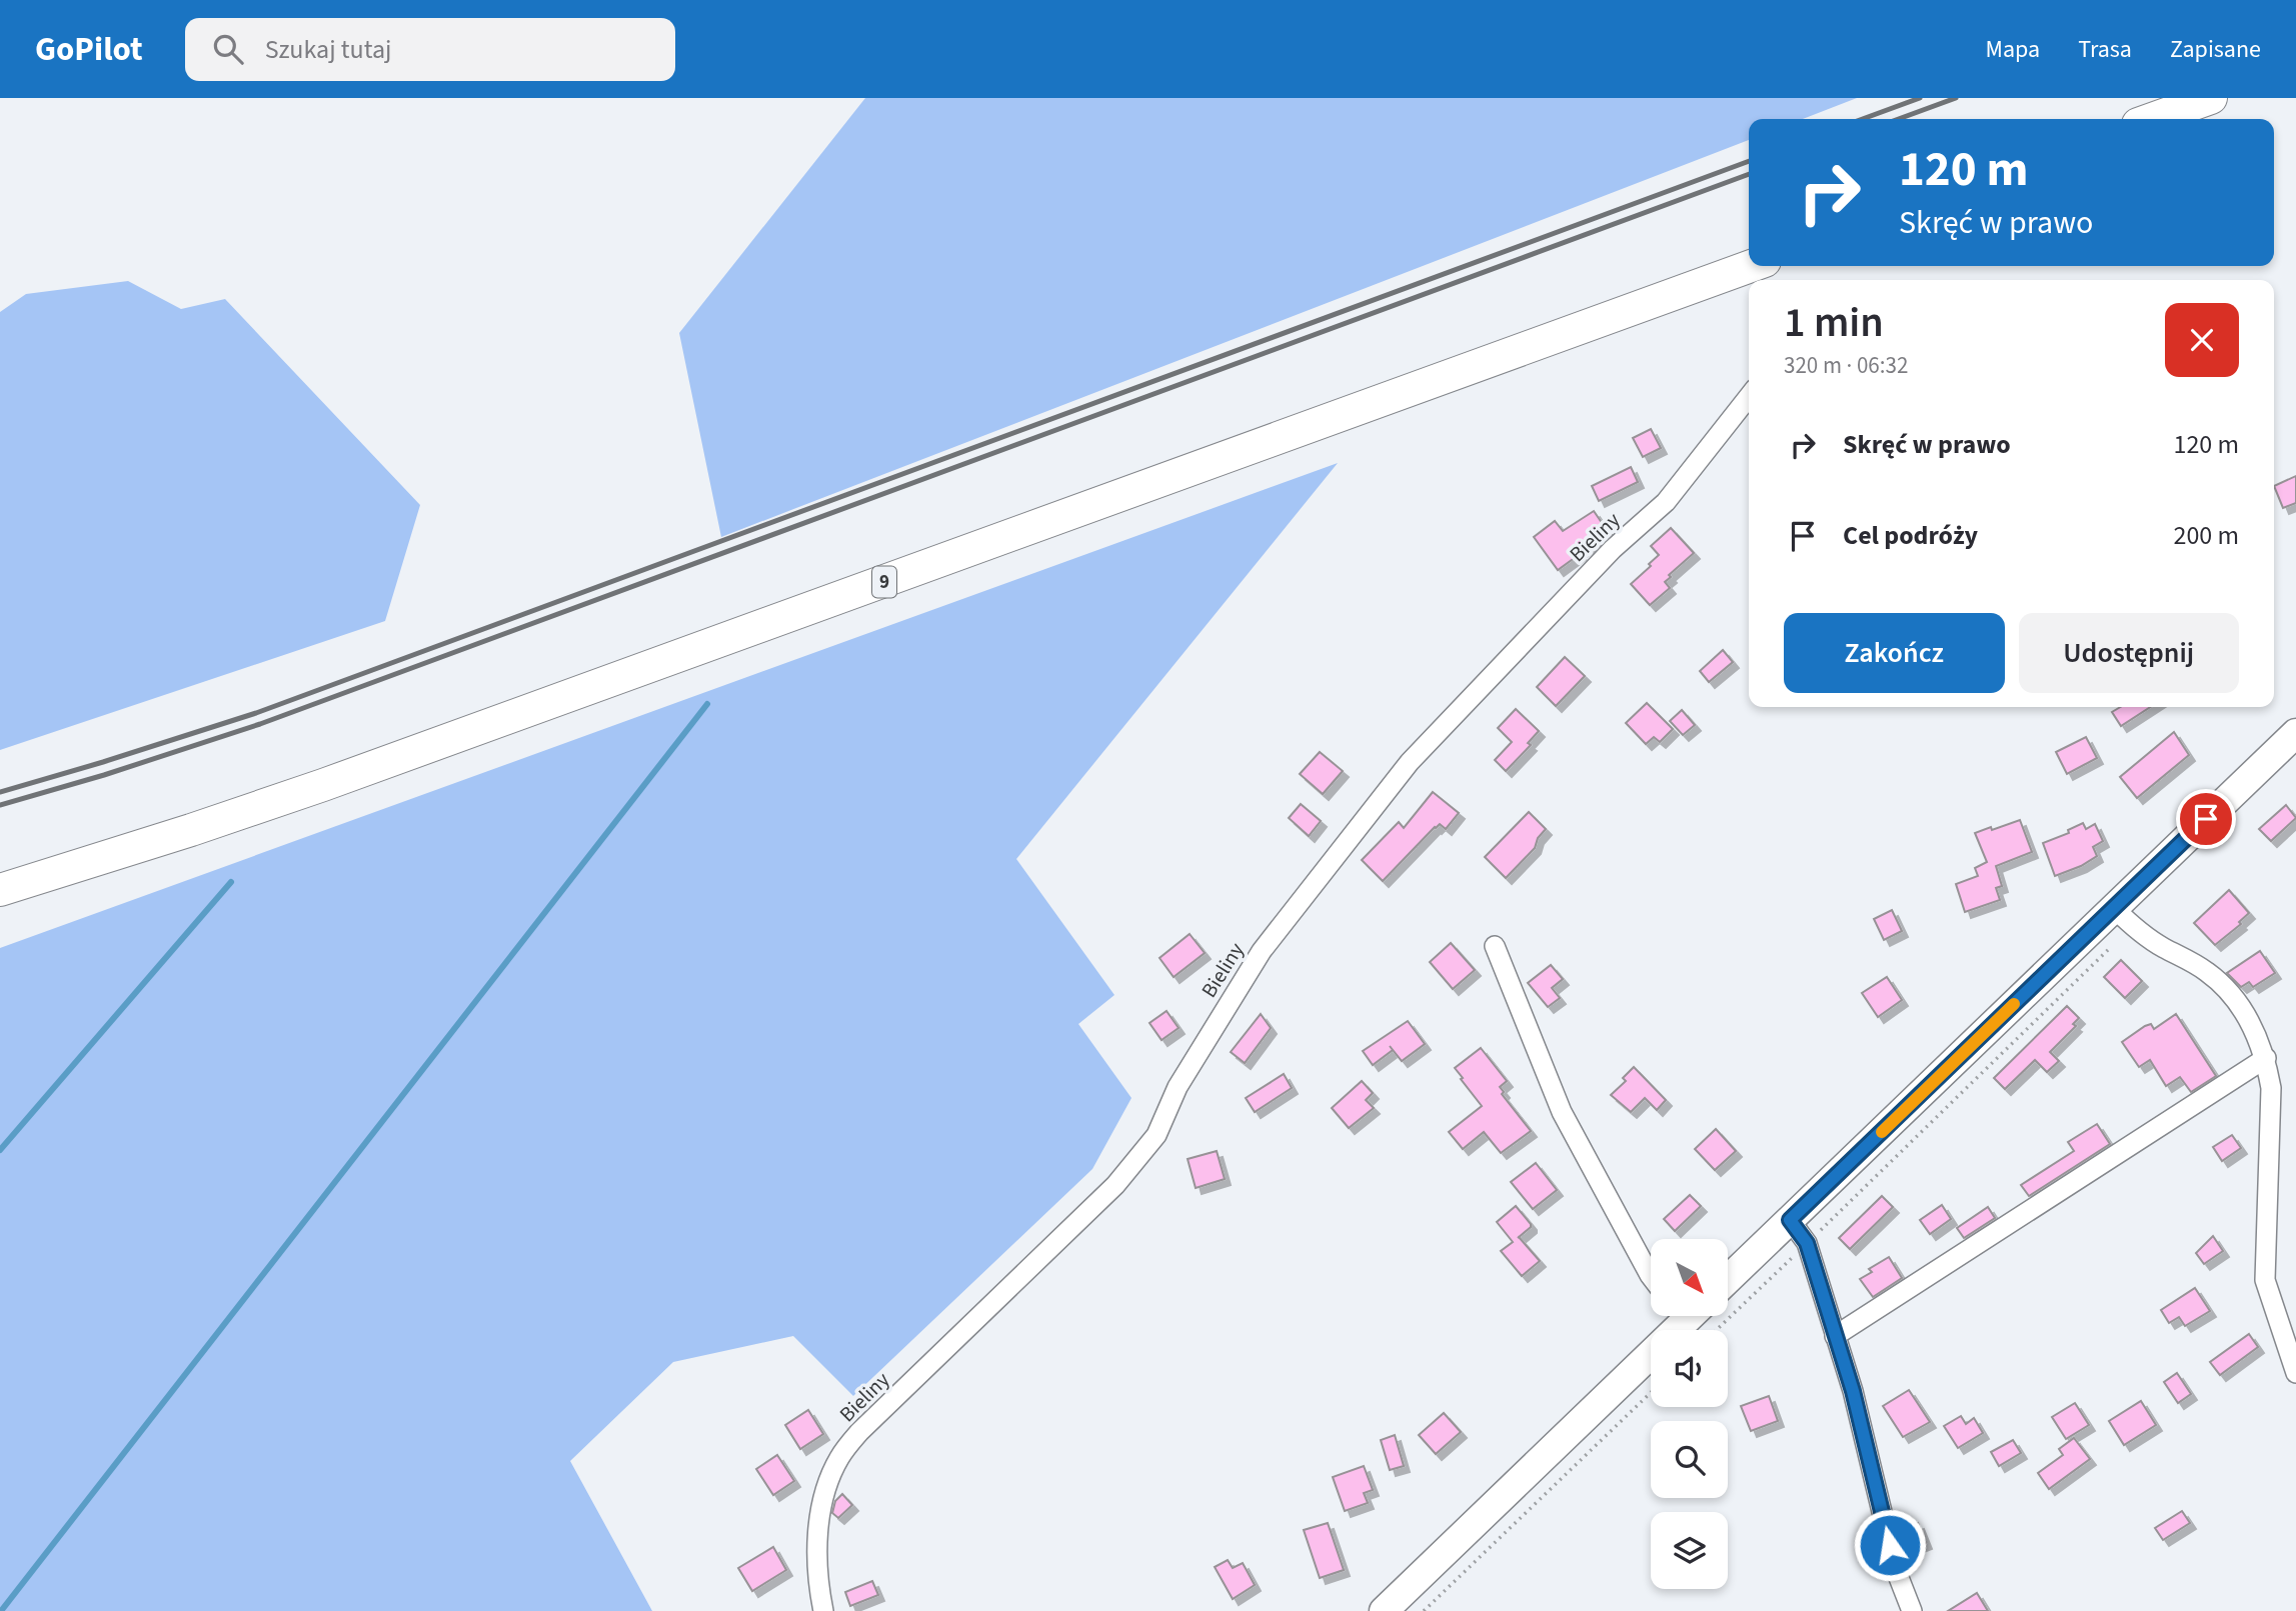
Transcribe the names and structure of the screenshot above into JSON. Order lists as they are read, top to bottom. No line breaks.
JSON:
{"streets":{"main road":["9"],"street":["Bieliny"]},"north":"bottom right","page":{"header":"GoPilot","search":"Szukaj tutaj","nav":["Mapa","Trasa","Zapisane"],"turn":["120 m","Skręć w prawo"],"heading":["1 min","320 m · 06:32"],"list":[{"name":"Skręć w prawo","value":"120 m"},{"name":"Cel podróży","value":"200 m"}],"buttons":["Zakończ","Udostępnij"]}}
